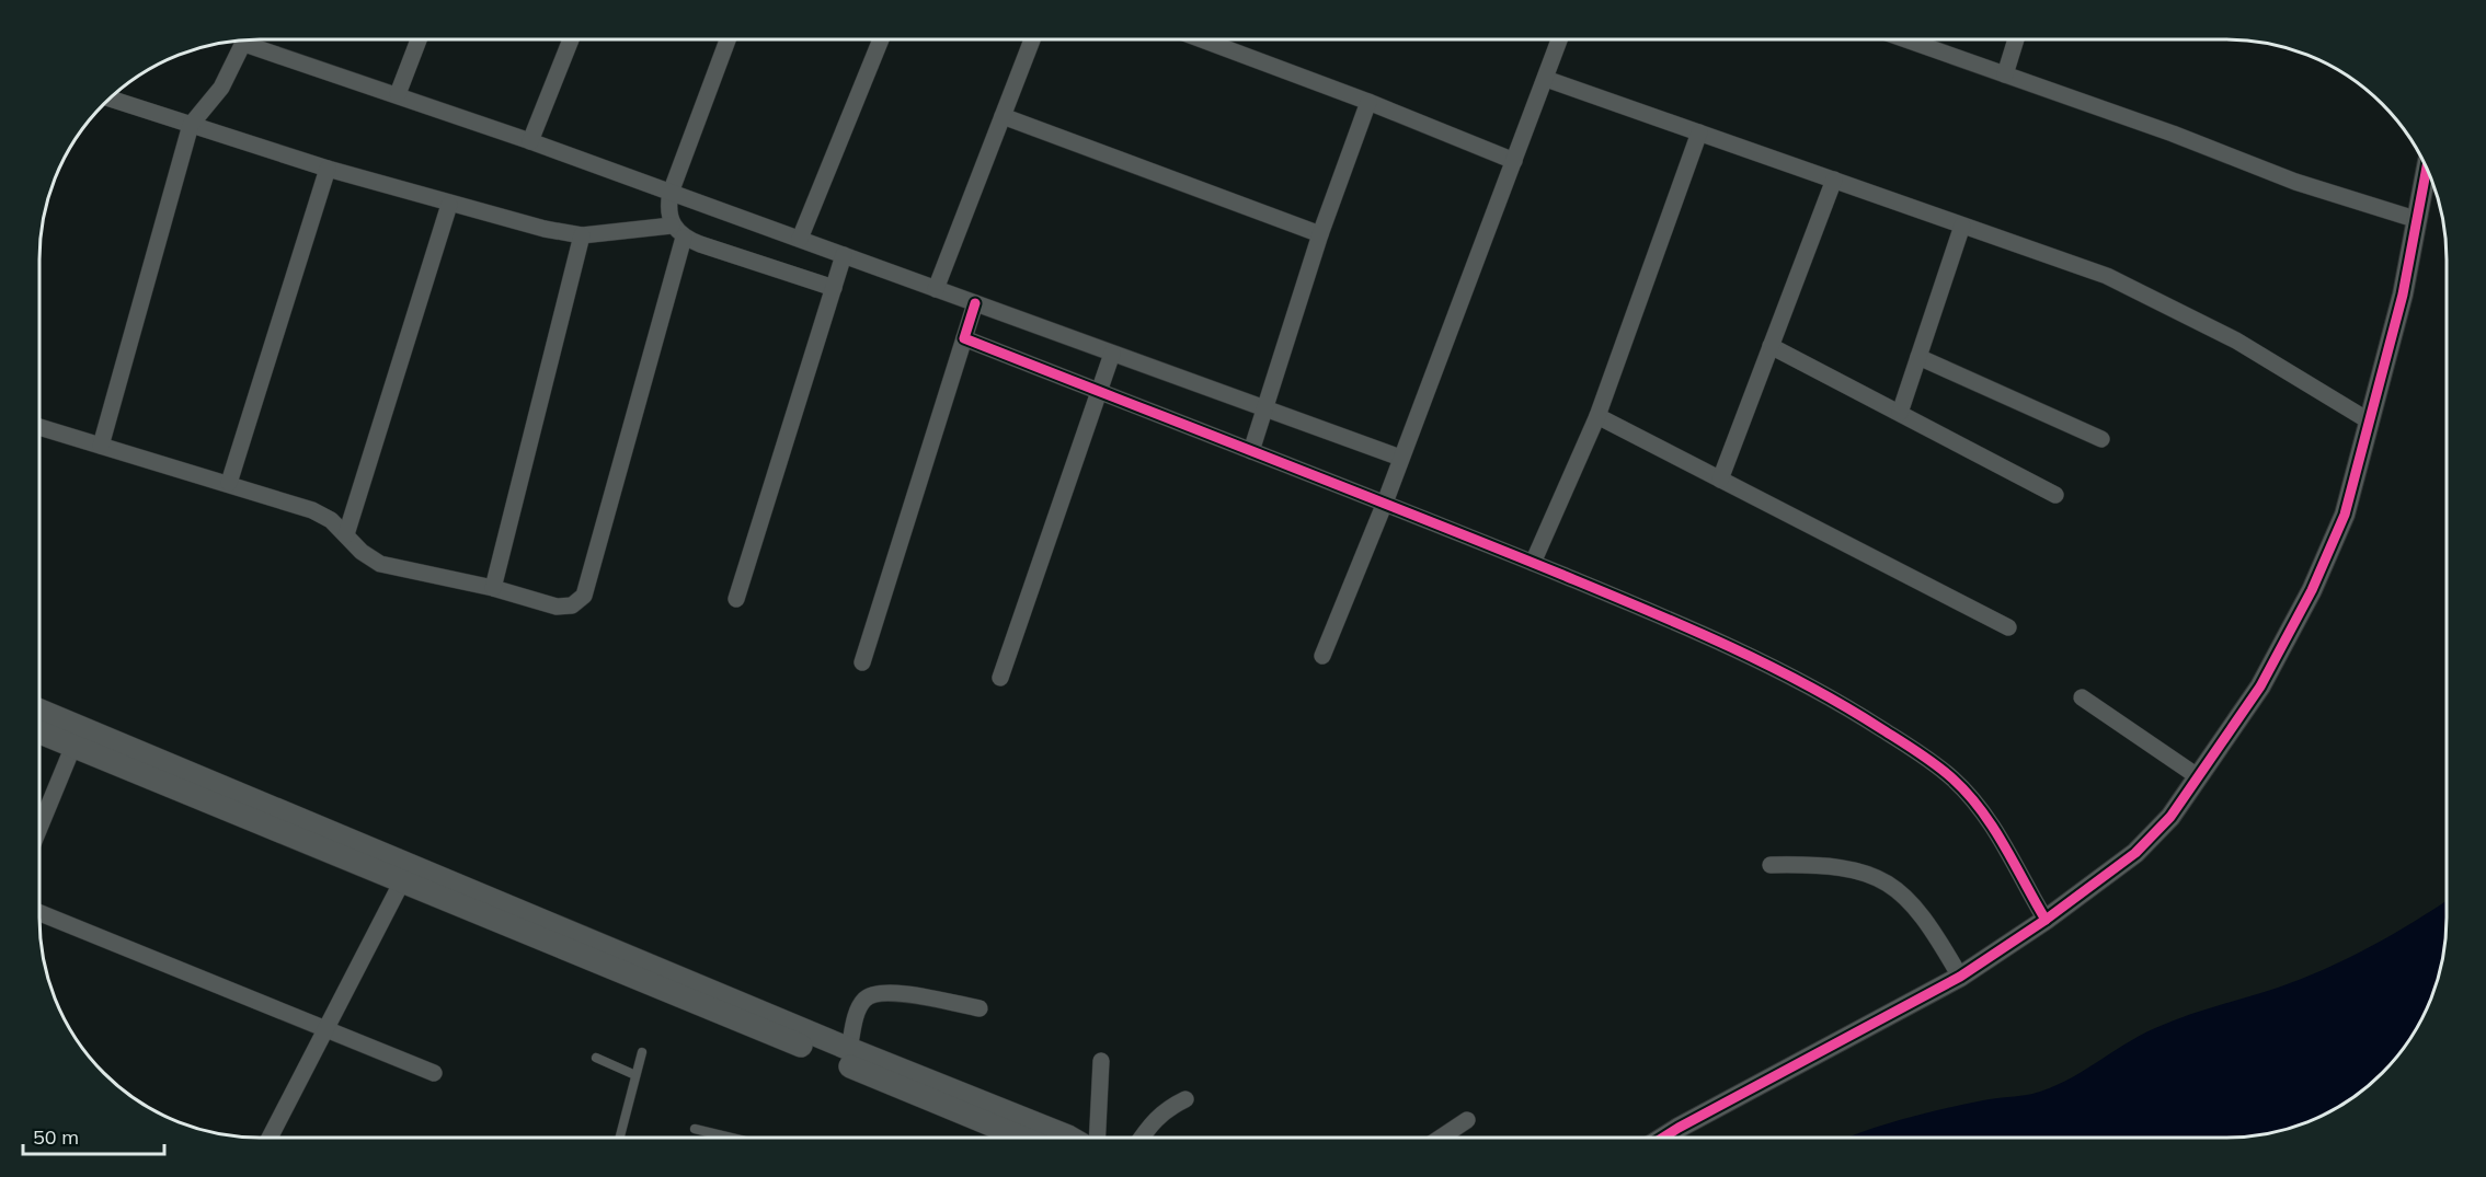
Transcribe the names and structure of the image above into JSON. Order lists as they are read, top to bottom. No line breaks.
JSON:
{"scale_bar":"50 m"}
